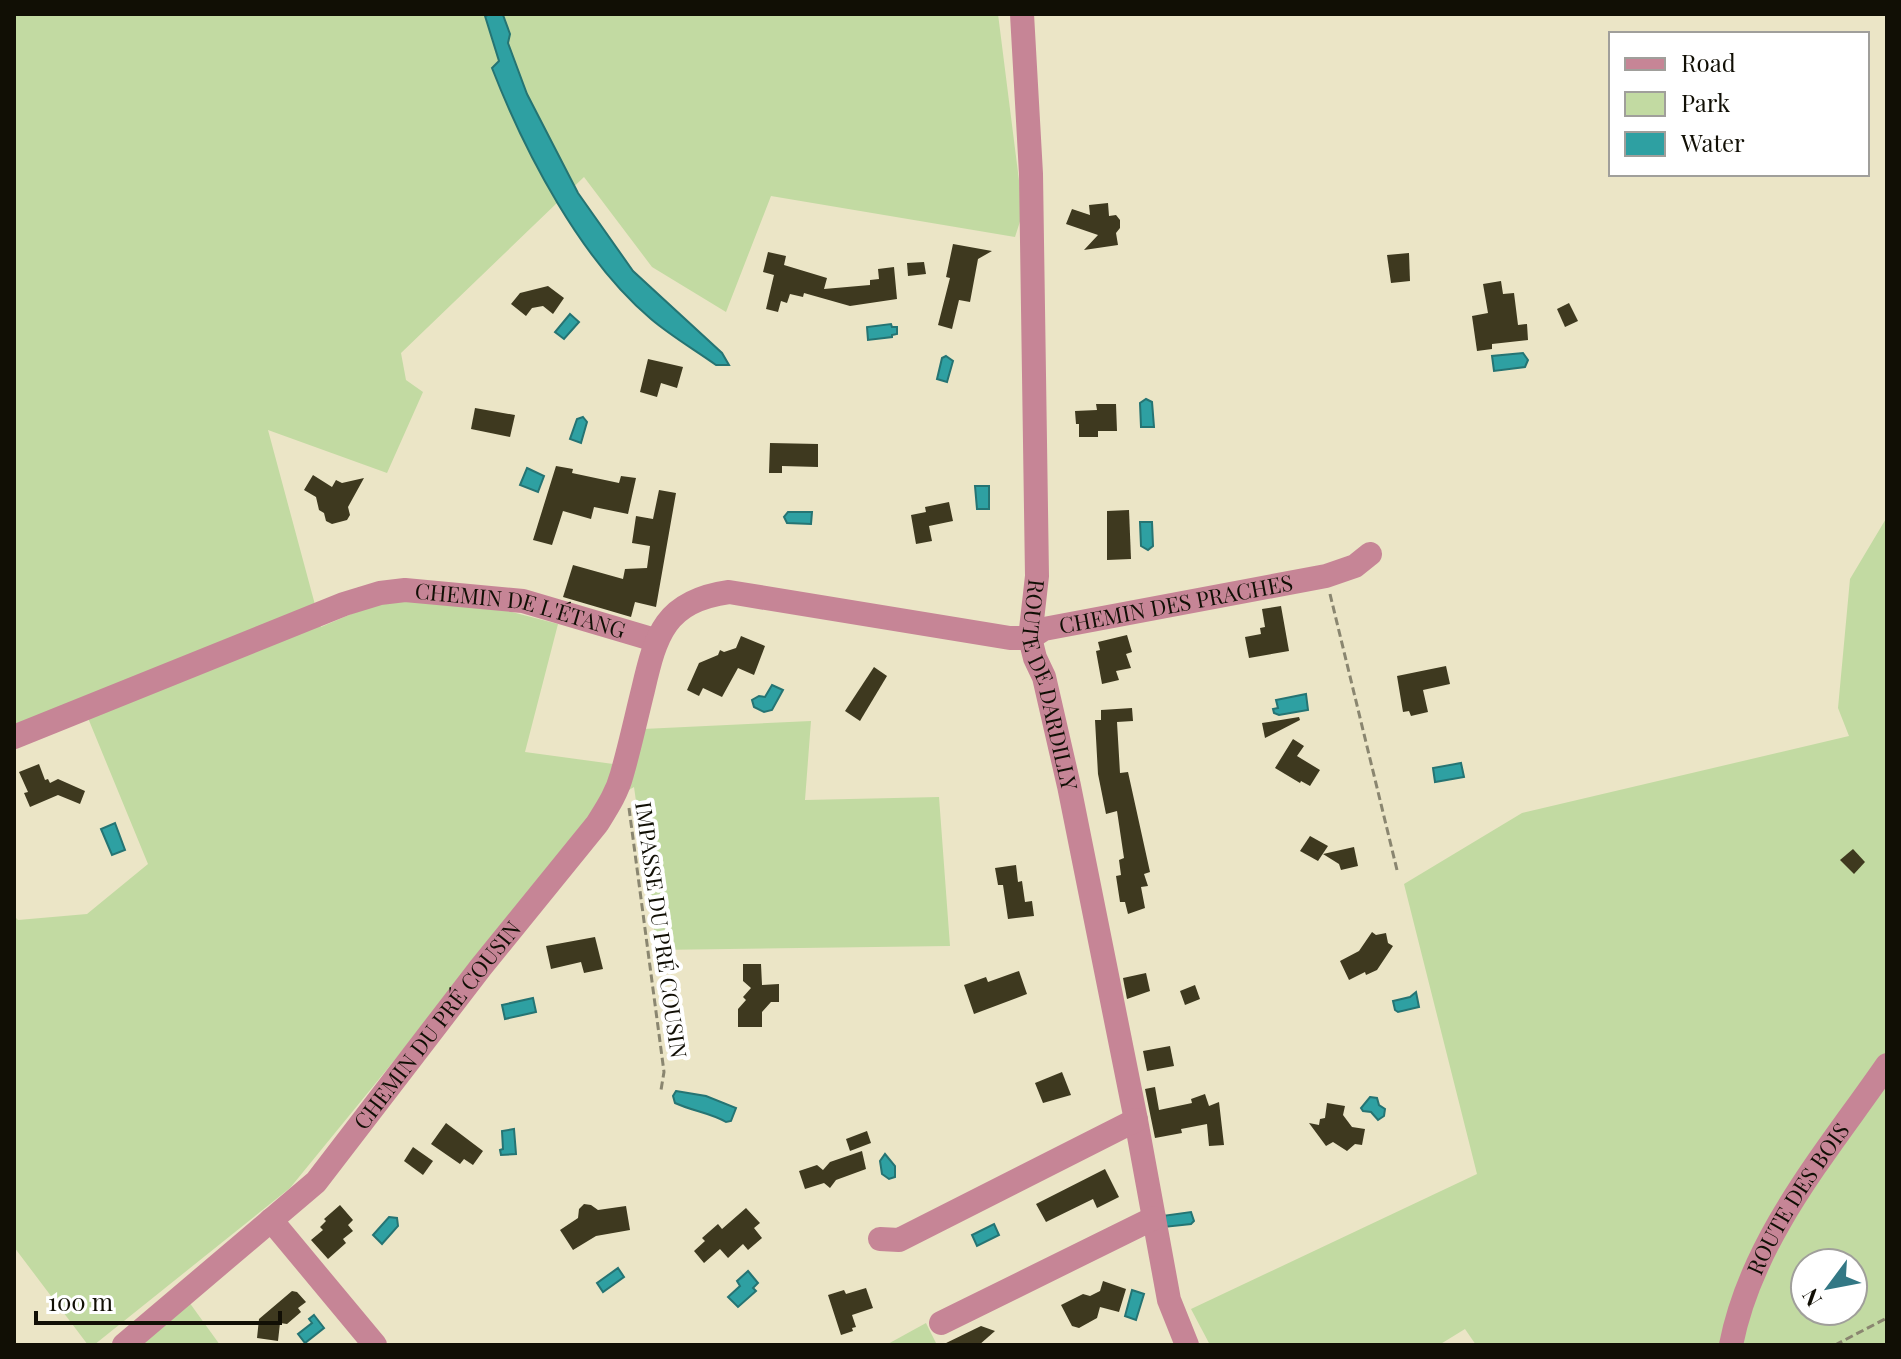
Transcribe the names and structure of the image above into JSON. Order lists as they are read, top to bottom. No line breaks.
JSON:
{"streets":{"street":["CHEMIN DES PRACHES","CHEMIN DE L'ÉTANG","ROUTE DE DARDILLY","CHEMIN DU PRÉ COUSIN","ROUTE DES BOIS"],"path":["IMPASSE DU PRÉ COUSIN"]},"crossings":[["CHEMIN DES PRACHES","CHEMIN DE L'ÉTANG"],["CHEMIN DES PRACHES","ROUTE DE DARDILLY"],["CHEMIN DE L'ÉTANG","ROUTE DE DARDILLY"],["CHEMIN DE L'ÉTANG","CHEMIN DU PRÉ COUSIN"]],"legend":["Road","Park","Water"],"scale_bar":"100 m","north":"bottom left"}
